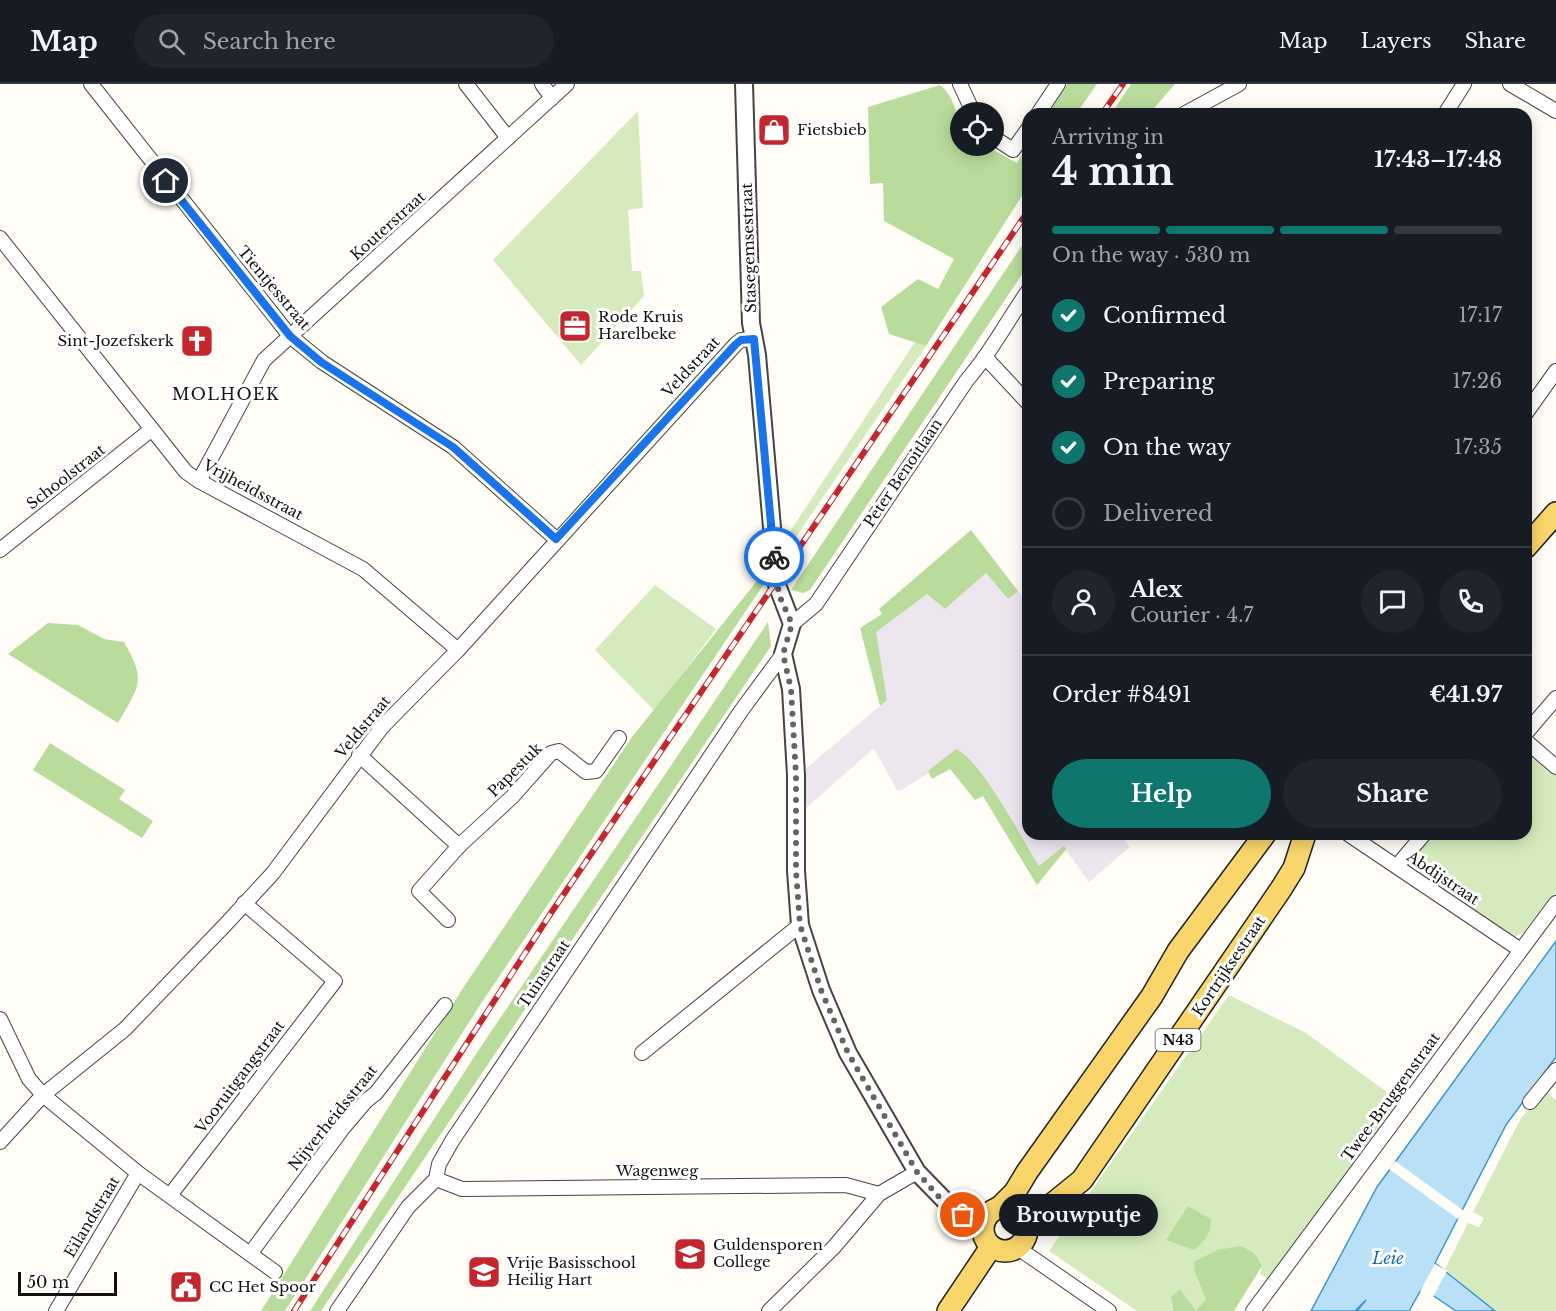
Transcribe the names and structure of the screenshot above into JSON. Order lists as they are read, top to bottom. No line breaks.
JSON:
{"streets":{"main road":["Kortrijksestraat","N43"],"street":["Kouterstraat","Stasegemsestraat","Tientjesstraat","Veldstraat","Peter Benoitlaan","Schoolstraat","Vrijheidsstraat","Papestuk","Abdijstraat","Tuinstraat","Vooruitgangstraat","Twee-Bruggenstraat","Nijverheidsstraat","Wagenweg","Eilandstraat"]},"crossings":[["Kouterstraat","Tientjesstraat"],["Kouterstraat","Vrijheidsstraat"],["Stasegemsestraat","Veldstraat"],["Stasegemsestraat","Peter Benoitlaan"],["Tientjesstraat","Veldstraat"],["Veldstraat","Vrijheidsstraat"],["Veldstraat","Vooruitgangstraat"],["Schoolstraat","Vrijheidsstraat"],["Abdijstraat","Twee-Bruggenstraat"],["Kortrijksestraat","N43"],["Tuinstraat","Wagenweg"]],"districts":["MOLHOEK"],"water":["Leie"],"places":{"shop":["Fietsbieb"],"office":["Rode Kruis Harelbeke"],"church":["Sint-Jozefskerk"],"other":["Brouwputje"],"school or university":["Guldensporen College","Vrije Basisschool Heilig Hart"],"public building":["CC Het Spoor"]},"scale_bar":"50 m","page":{"header":"Map","search":"Search here","nav":["Map","Layers","Share"],"heading":["4 min","Arriving in","17:43–17:48"],"panel":["Alex","Courier · 4.7","Order #8491","€41.97"],"bar":"On the way · 530 m","list":[["Confirmed","17:17"],["Preparing","17:26"],["On the way","17:35"],"Delivered"],"buttons":["Help","Share"],"bubble":"Brouwputje","scale":"50 m"}}
